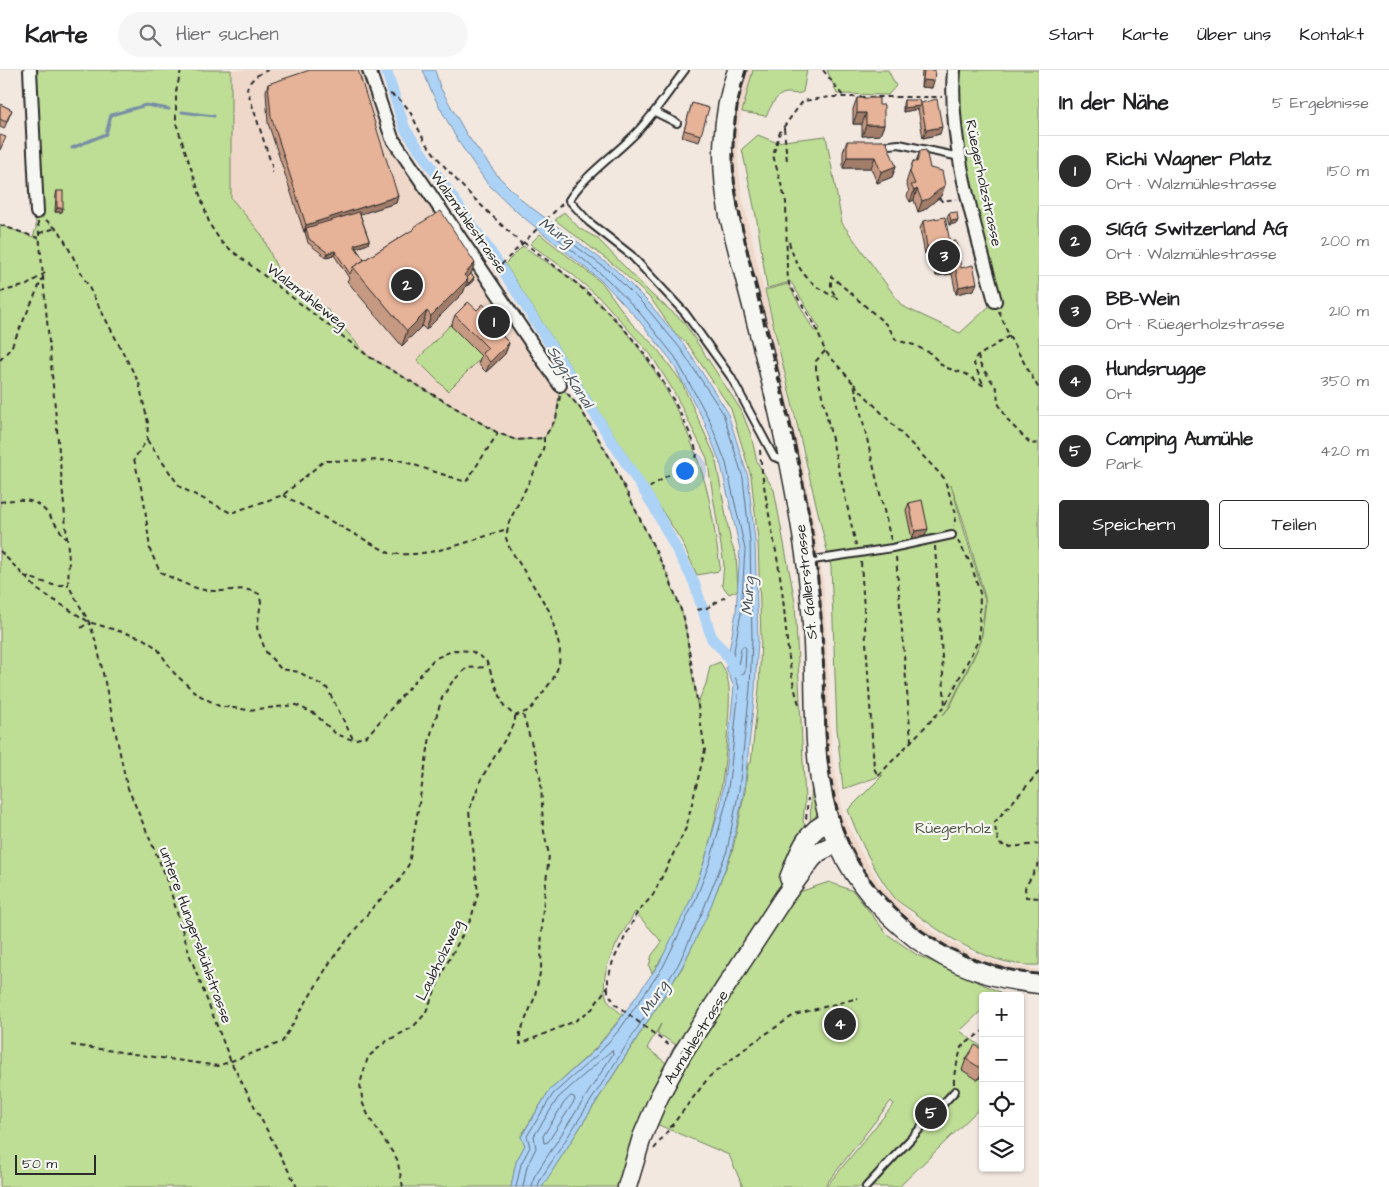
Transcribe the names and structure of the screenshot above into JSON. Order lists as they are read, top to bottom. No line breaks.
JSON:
{"streets":{"main road":["St. Gallerstrasse","Aumühlestrasse"],"street":["Rüegerholzstrasse","Walzmühlestrasse"],"path":["Walzmühleweg","untere Hungersbühlstrasse","Laubholzweg"]},"crossings":[["St. Gallerstrasse","Aumühlestrasse"]],"water":["Murg","Sigg-Kanal"],"parks":["Rüegerholz"],"scale_bar":"50 m","page":{"header":"Karte","search":"Hier suchen","nav":["Start","Karte","Über uns","Kontakt"],"heading":["In der Nähe","5 Ergebnisse"],"list":[{"mark":"1","name":"Richi Wagner Platz","note":"Ort · Walzmühlestrasse","value":"150 m"},{"mark":"2","name":"SIGG Switzerland AG","note":"Ort · Walzmühlestrasse","value":"200 m"},{"mark":"3","name":"BB-Wein","note":"Ort · Rüegerholzstrasse","value":"210 m"},{"mark":"4","name":"Hundsrugge","note":"Ort","value":"350 m"},{"mark":"5","name":"Camping Aumühle","note":"Park","value":"420 m"}],"pins":["3","2","1","4","5"],"buttons":["Speichern","Teilen"],"map_buttons":["+","−"],"scale":"50 m"}}
